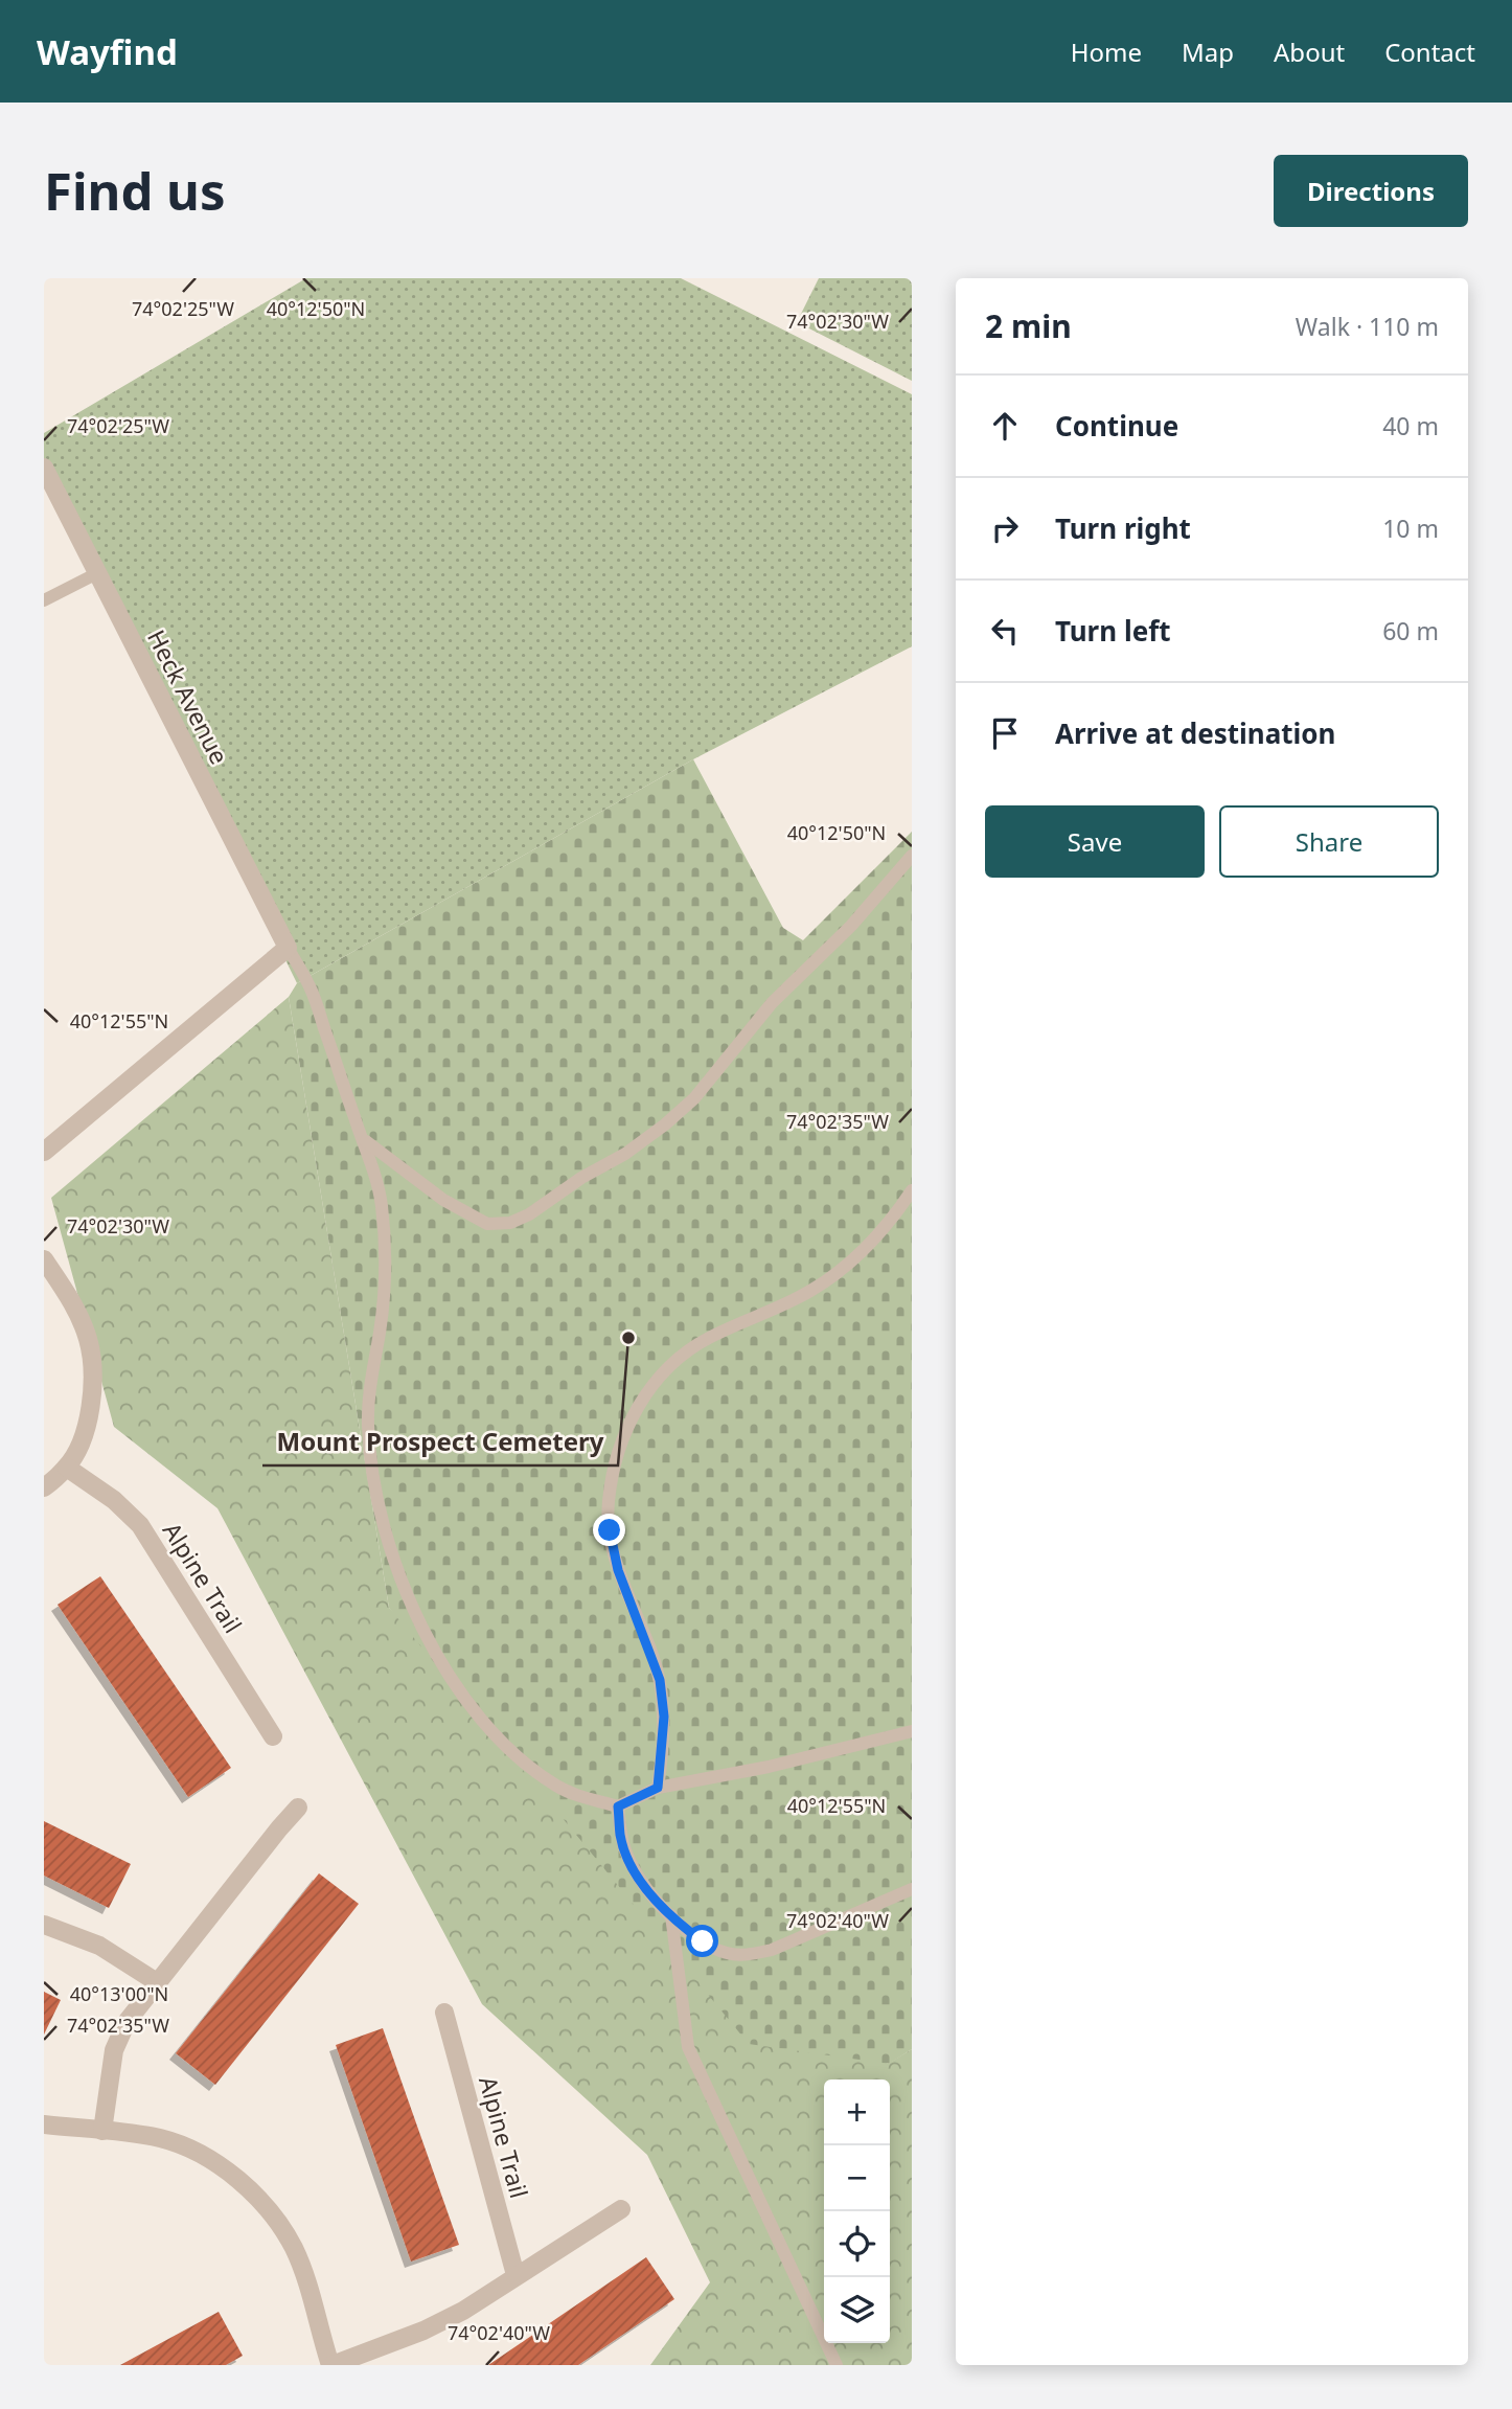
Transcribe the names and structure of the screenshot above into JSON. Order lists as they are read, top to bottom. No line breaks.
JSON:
{"streets":{"street":["Heck Avenue","Alpine Trail"]},"places":["Mount Prospect Cemetery"],"page":{"header":"Wayfind","nav":["Home","Map","About","Contact"],"buttons":["Directions",["Save","Share"]],"title":"Find us","heading":["2 min","Walk · 110 m"],"list":[["Continue","40 m"],["Turn right","10 m"],["Turn left","60 m"],"Arrive at destination"],"map_buttons":["+","−"]},"coordinates":["40°12'50\"N","74°02'25\"W","74°02'30\"W","40°12'55\"N","74°02'35\"W","74°02'40\"W","40°13'00\"N"]}
